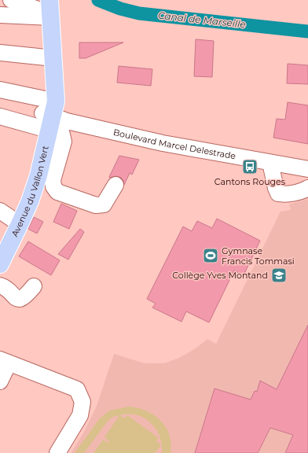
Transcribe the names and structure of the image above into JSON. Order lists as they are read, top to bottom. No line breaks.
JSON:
{"streets":{"main road":["Avenue du Vallon Vert"],"street":["Boulevard Marcel Delestrade"]},"crossings":[["Boulevard Marcel Delestrade","Avenue du Vallon Vert"]],"water":["Canal de Marseille"],"places":{"bus stop":["Cantons Rouges"],"sports":["Gymnase Francis Tommasi"],"school or university":["Collège Yves Montand"]}}
